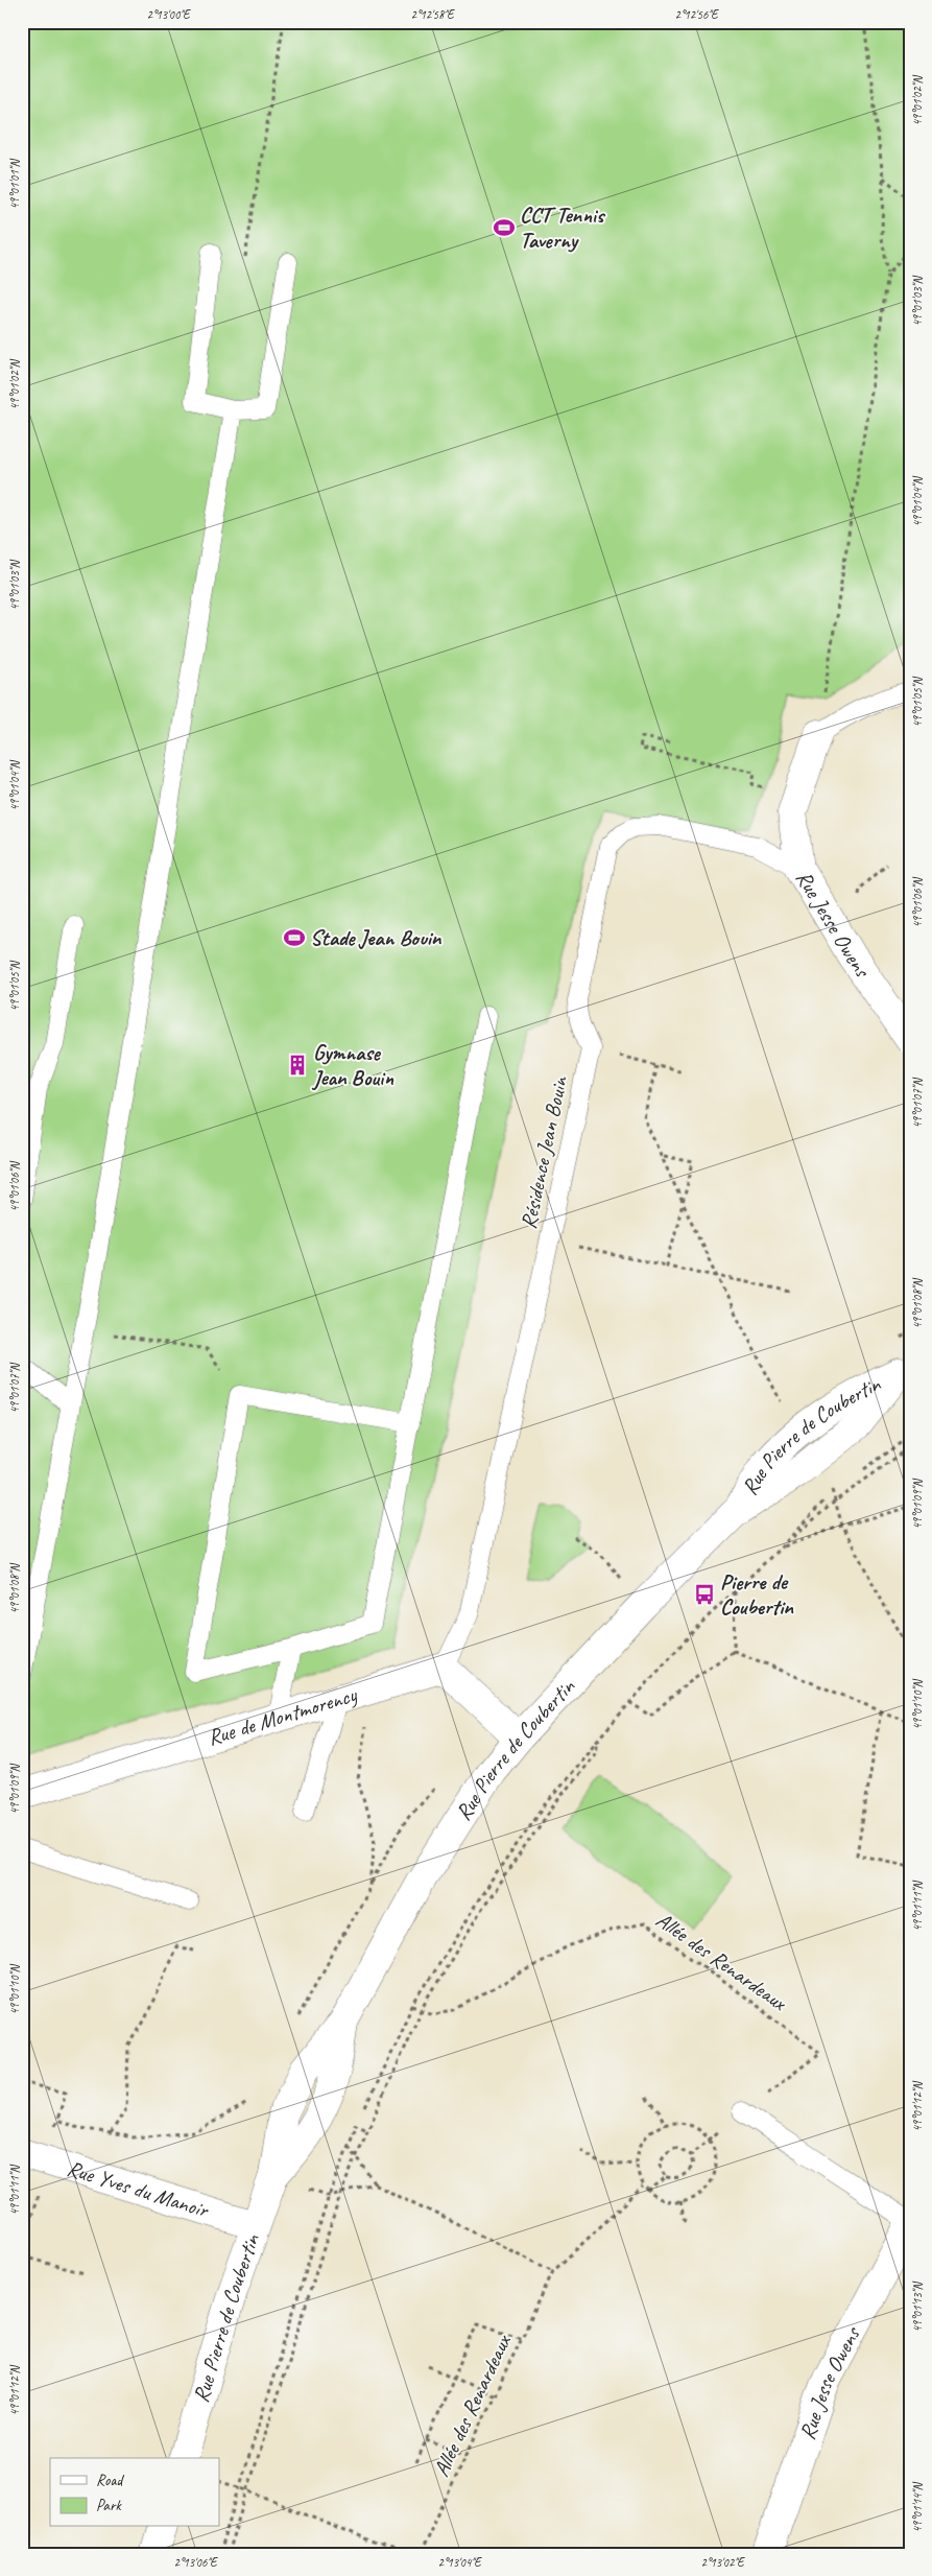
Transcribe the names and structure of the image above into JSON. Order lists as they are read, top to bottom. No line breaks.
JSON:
{"streets":{"street":["Rue Jesse Owens","Rue Pierre de Coubertin","Rue de Montmorency","Rue Yves du Manoir"],"lane":["Résidence Jean Bouin"],"path":["Allée des Renardeaux"]},"crossings":[["Résidence Jean Bouin","Rue de Montmorency"],["Rue Pierre de Coubertin","Rue Yves du Manoir"]],"places":{"sports":["CCT Tennis Taverny","Stade Jean Bouin"],"building":["Gymnase Jean Bouin"],"bus stop":["Pierre de Coubertin"]},"legend":["Road","Park"],"coordinates":["2°13'00\"E","2°12'58\"E","2°12'56\"E","49°01'02\"N","49°01'01\"N","49°01'03\"N","49°01'04\"N","49°01'05\"N","49°01'06\"N","49°01'07\"N","49°01'08\"N","49°01'09\"N","49°01'10\"N","49°01'11\"N","49°01'12\"N","49°01'13\"N","49°01'14\"N","2°13'06\"E","2°13'04\"E","2°13'02\"E"]}
